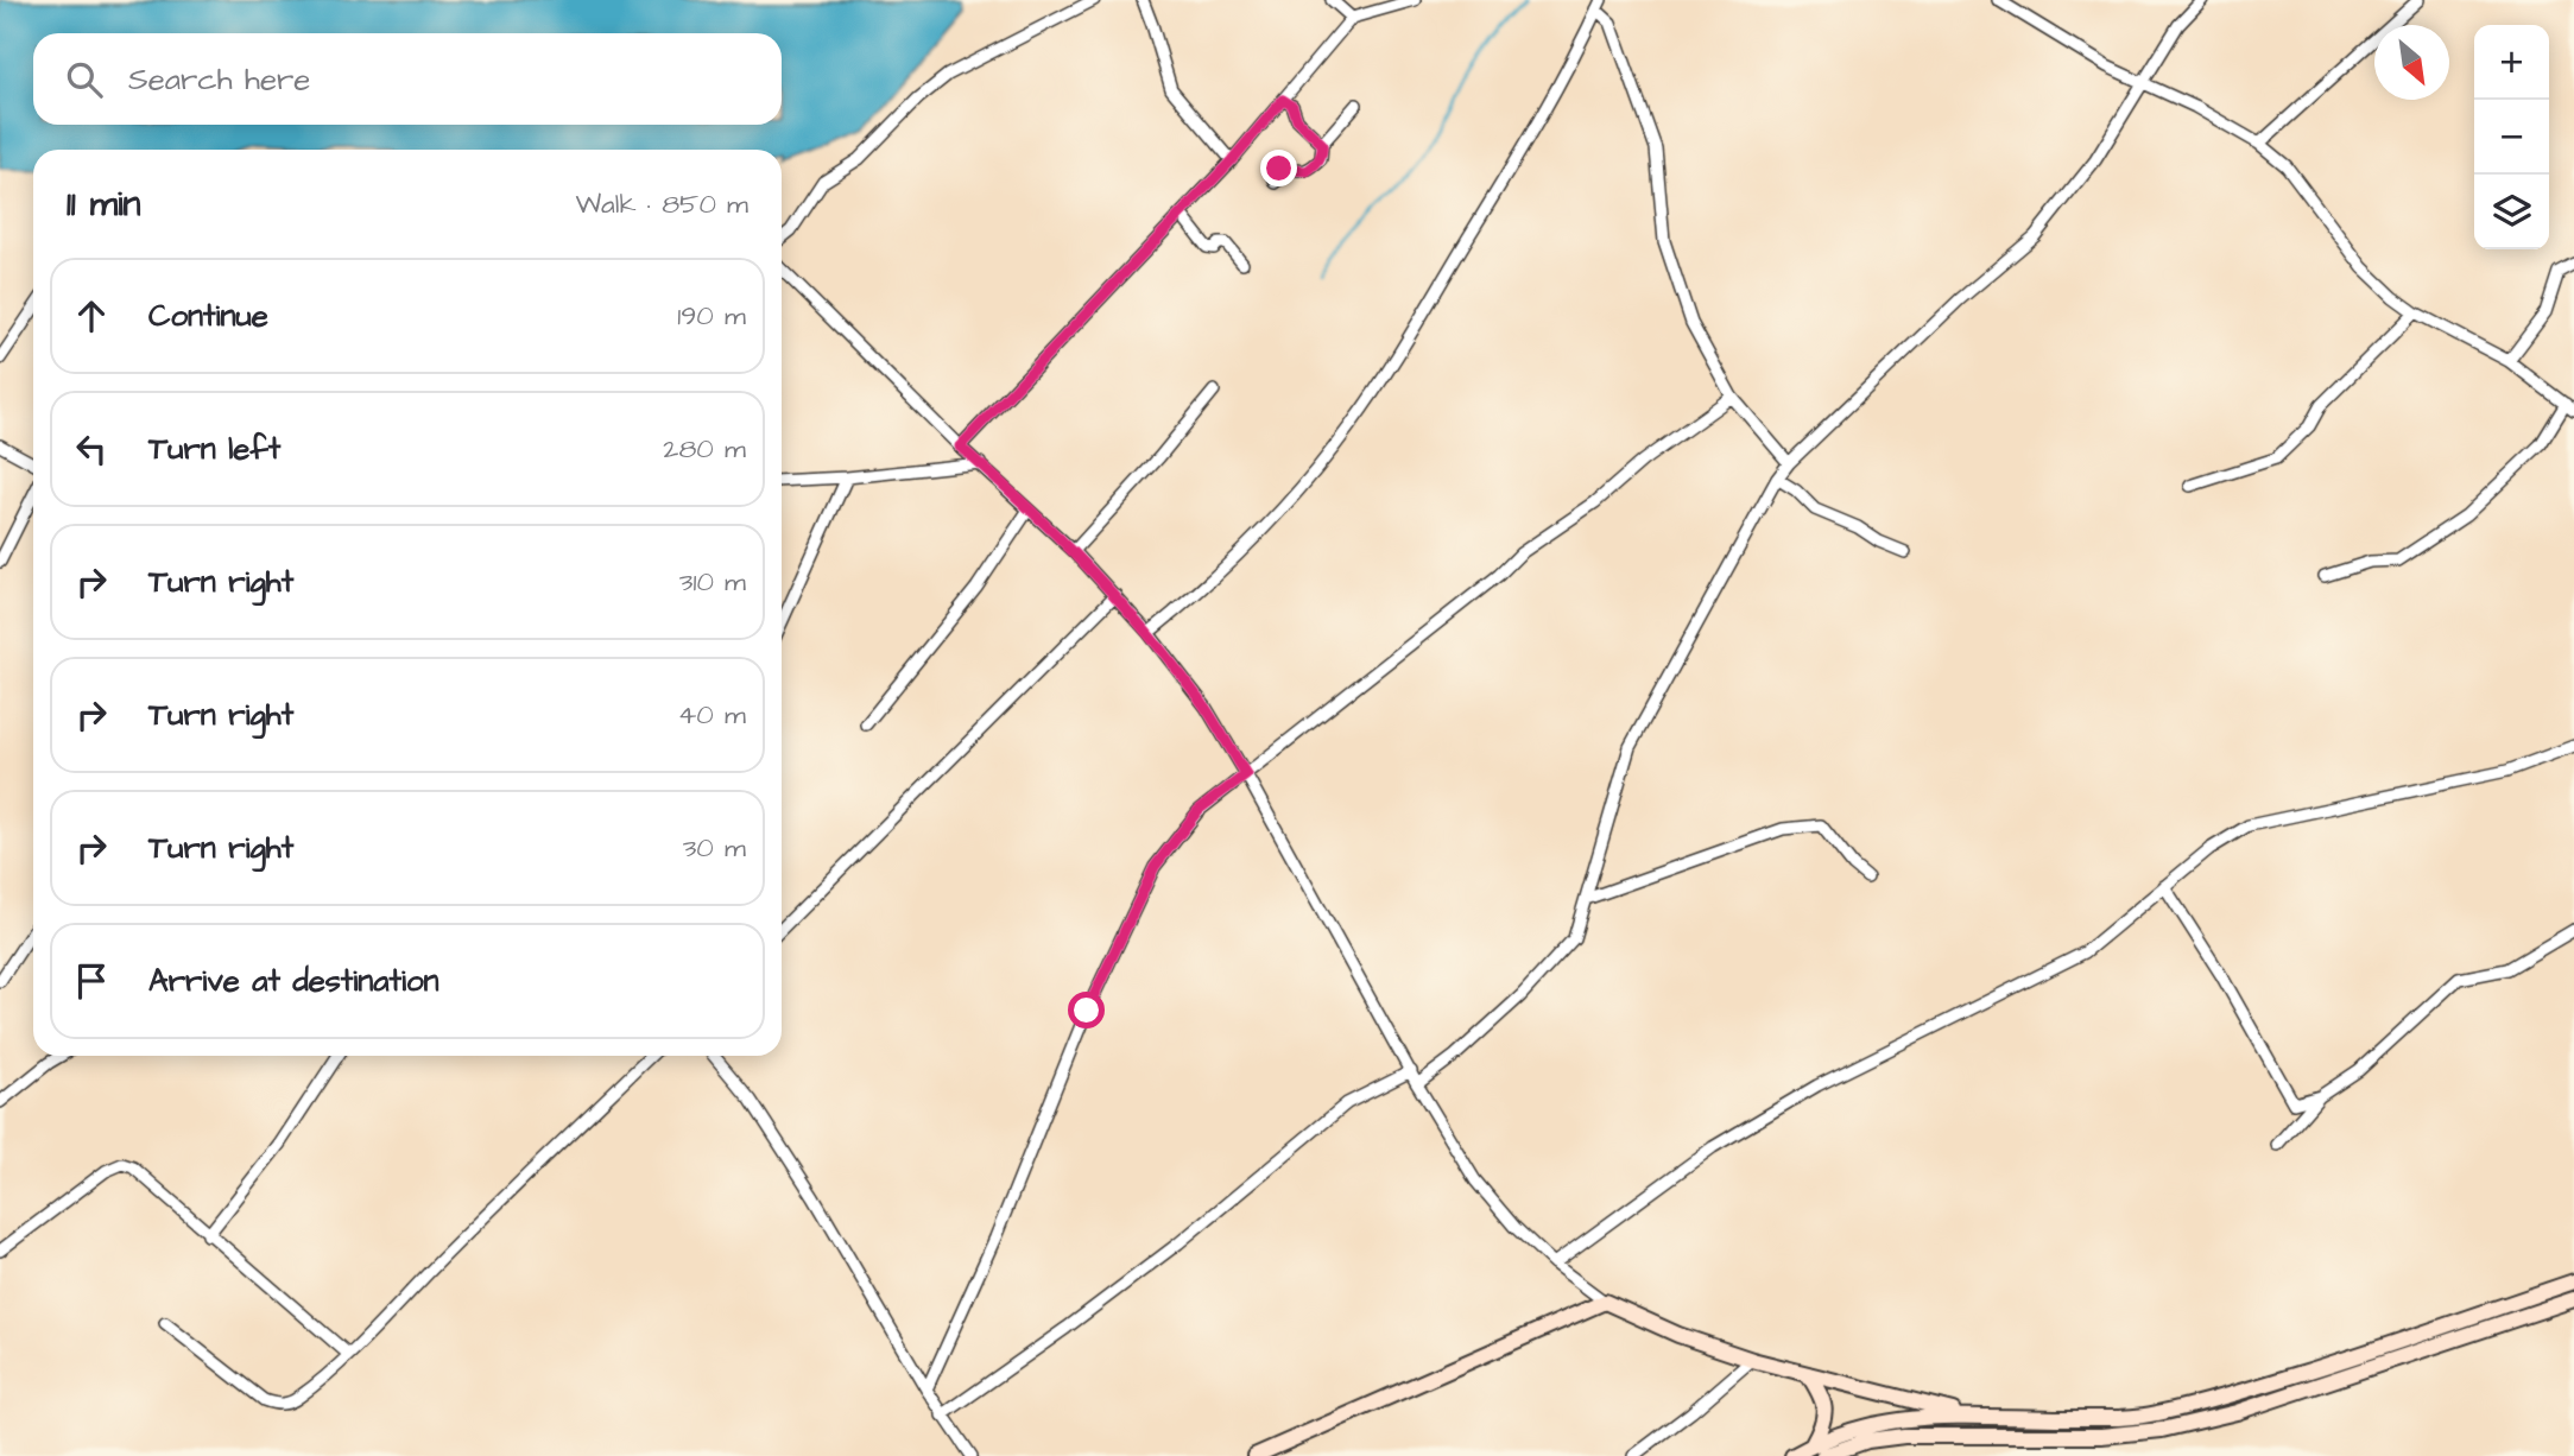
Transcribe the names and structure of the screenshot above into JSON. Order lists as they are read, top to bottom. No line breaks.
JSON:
{"north":"bottom right","page":{"map_buttons":["+","−"],"search":"Search here","heading":["11 min","Walk · 850 m"],"list":[["Continue","190 m"],["Turn left","280 m"],["Turn right","310 m"],["Turn right","40 m"],["Turn right","30 m"],"Arrive at destination"]}}
